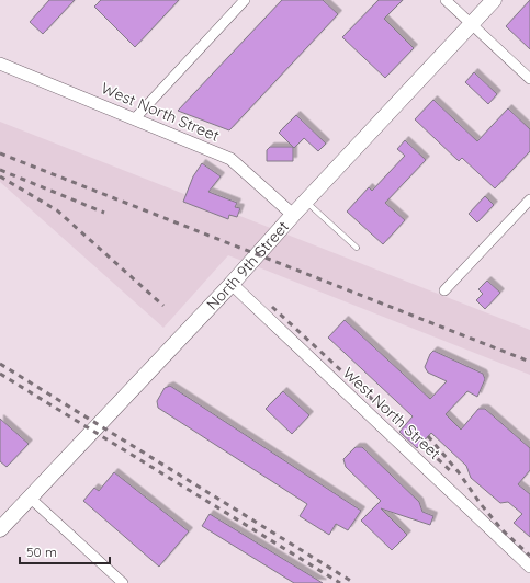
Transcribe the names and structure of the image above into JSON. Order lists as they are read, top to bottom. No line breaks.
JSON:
{"streets":{"main road":["North 9th Street"],"street":["West North Street"]},"crossings":[["West North Street","North 9th Street"]],"scale_bar":"50 m"}
